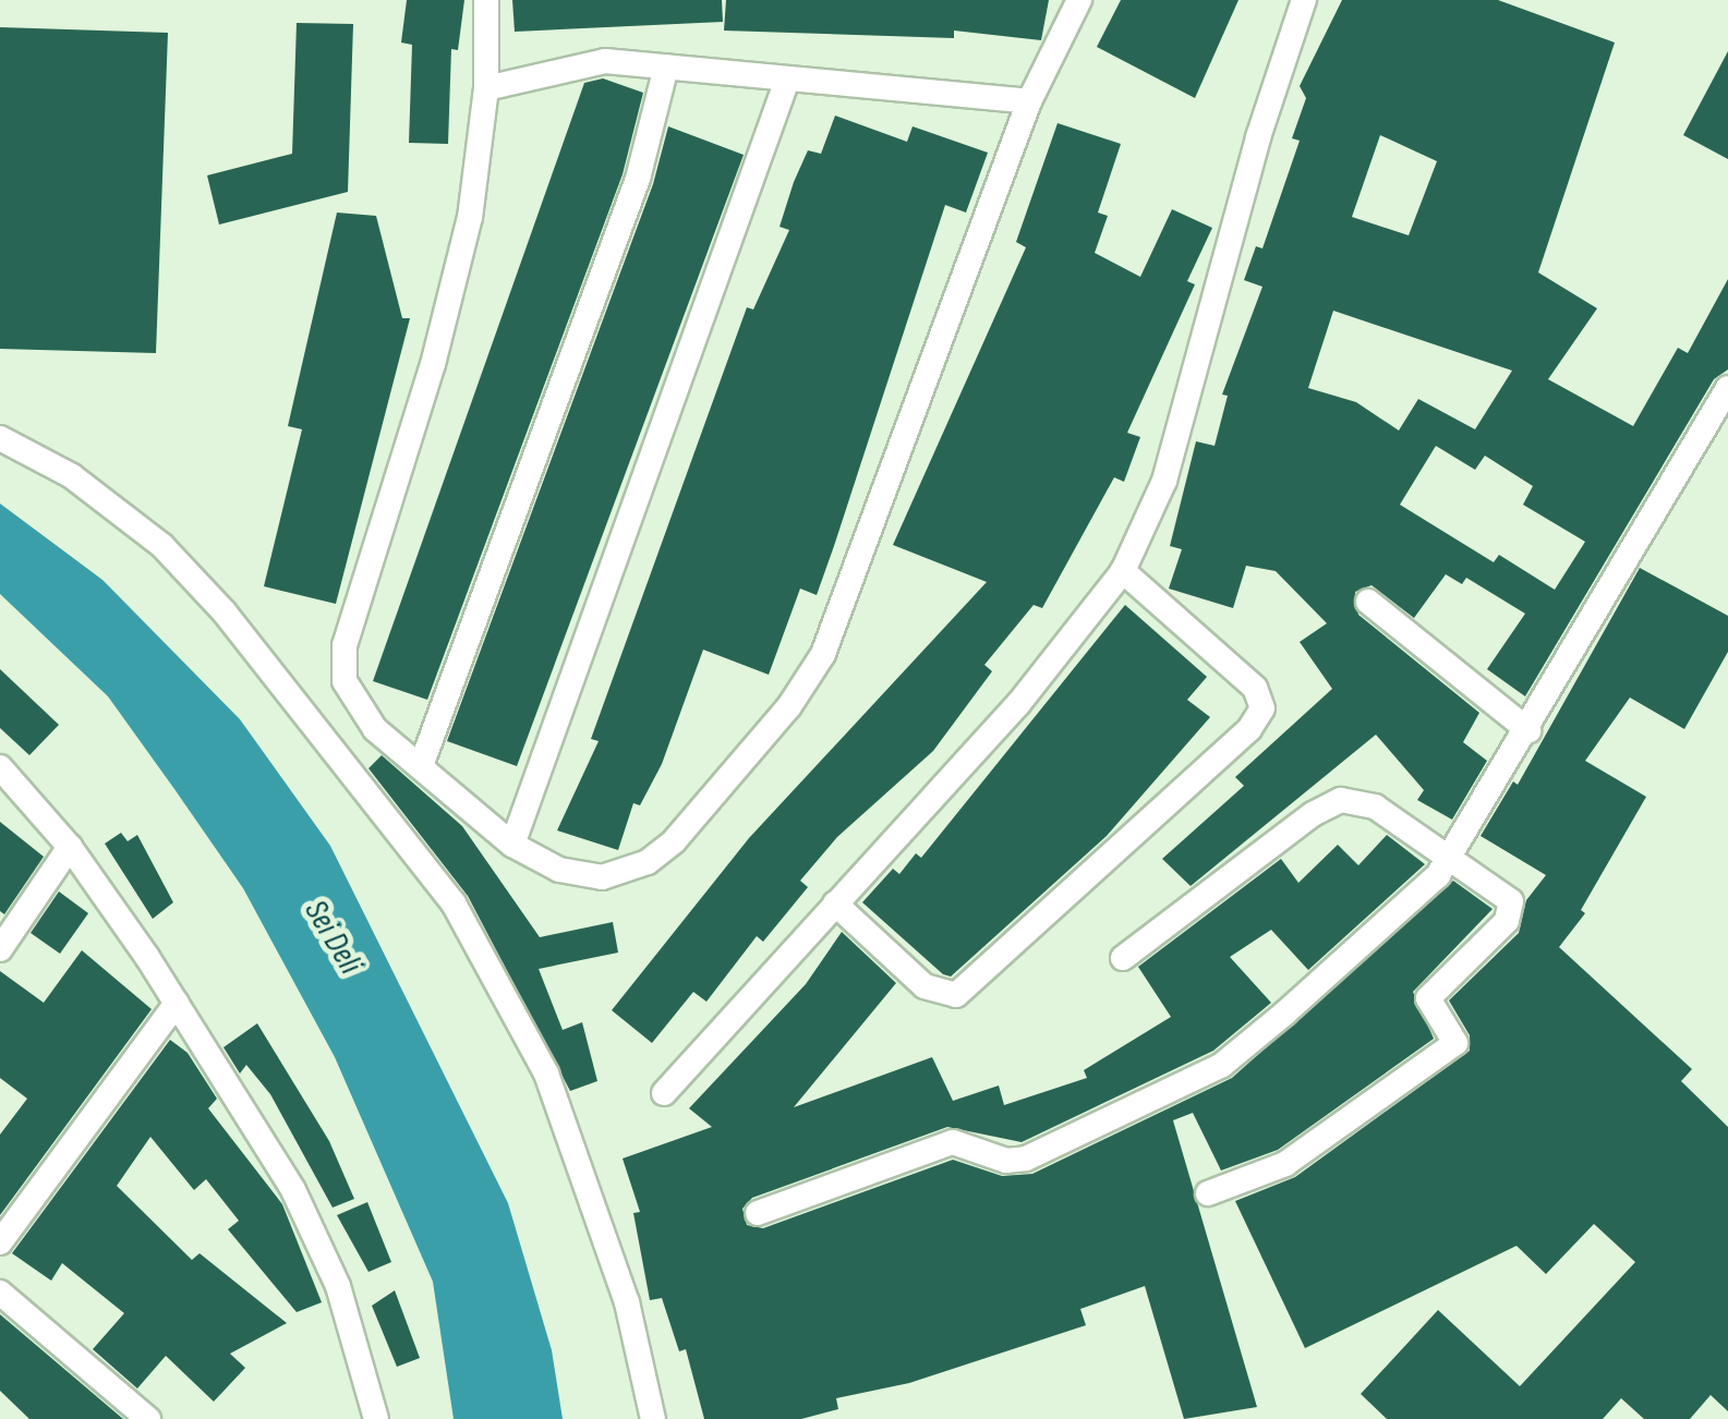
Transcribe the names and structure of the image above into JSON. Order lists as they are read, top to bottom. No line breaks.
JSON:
{"water":["Sei Deli"]}
